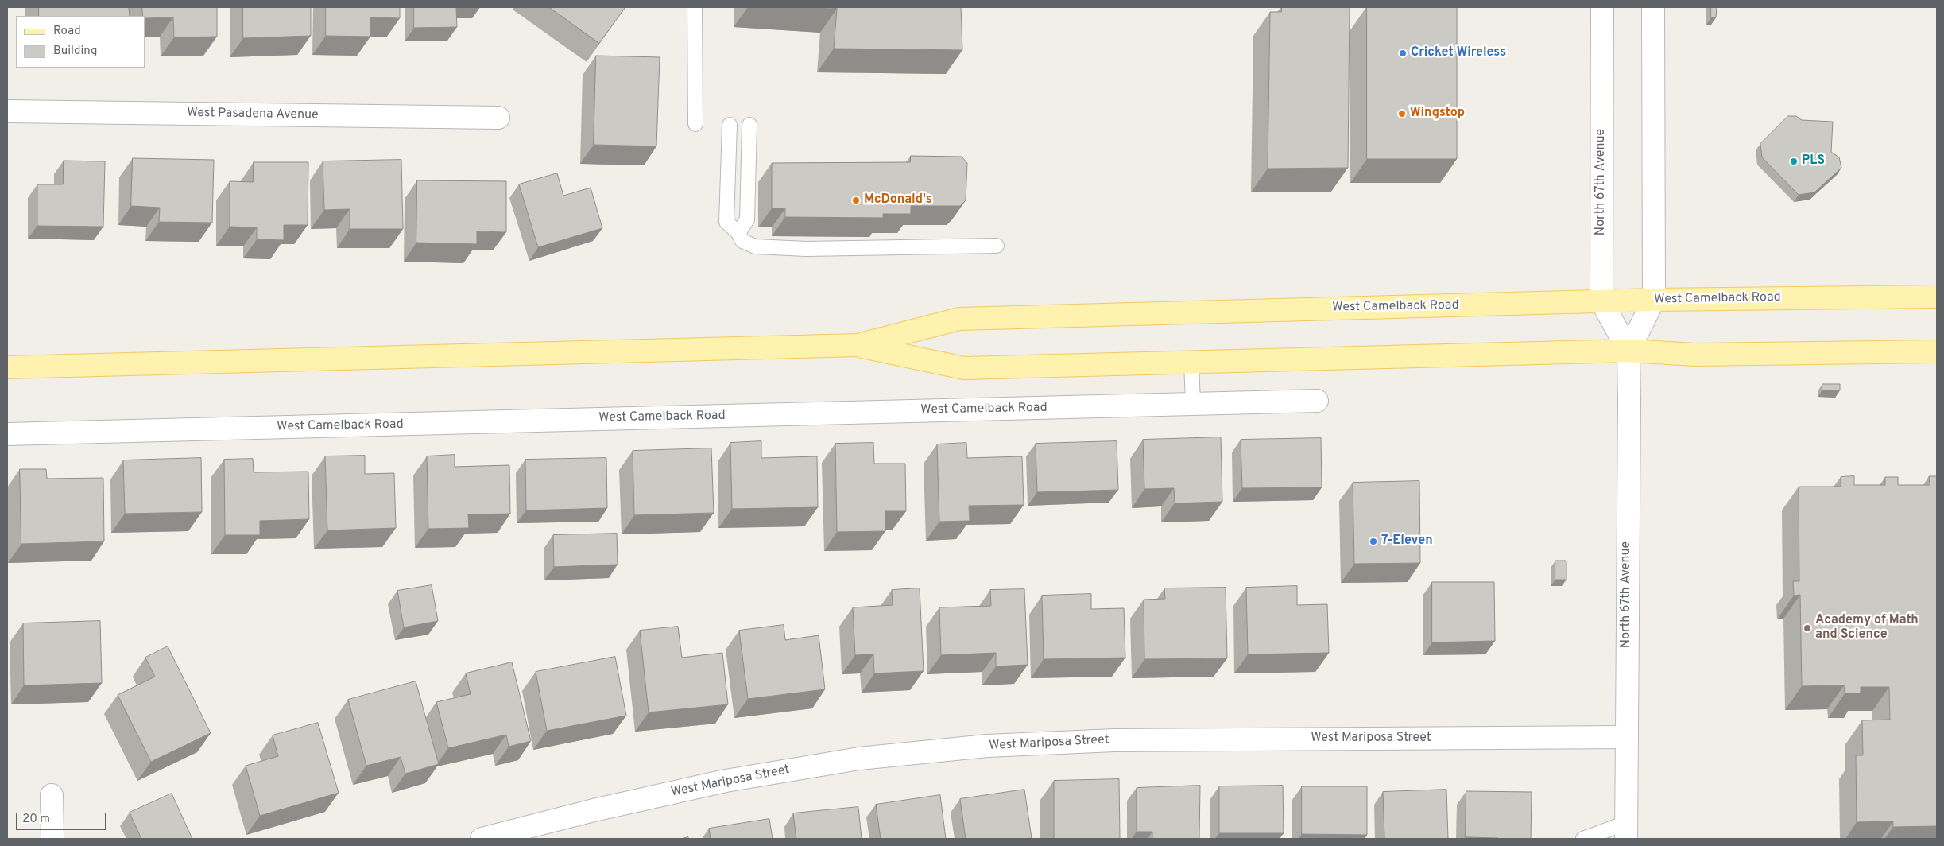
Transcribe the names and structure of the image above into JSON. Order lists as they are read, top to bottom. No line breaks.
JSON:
{"streets":{"main road":["West Camelback Road"],"street":["West Pasadena Avenue","North 67th Avenue","West Mariposa Street"]},"crossings":[["North 67th Avenue","West Camelback Road"],["North 67th Avenue","West Mariposa Street"]],"places":["Cricket Wireless","Wingstop","PLS","McDonald's","7-Eleven","Academy of Math and Science"],"legend":["Road","Building"],"scale_bar":"20 m"}
